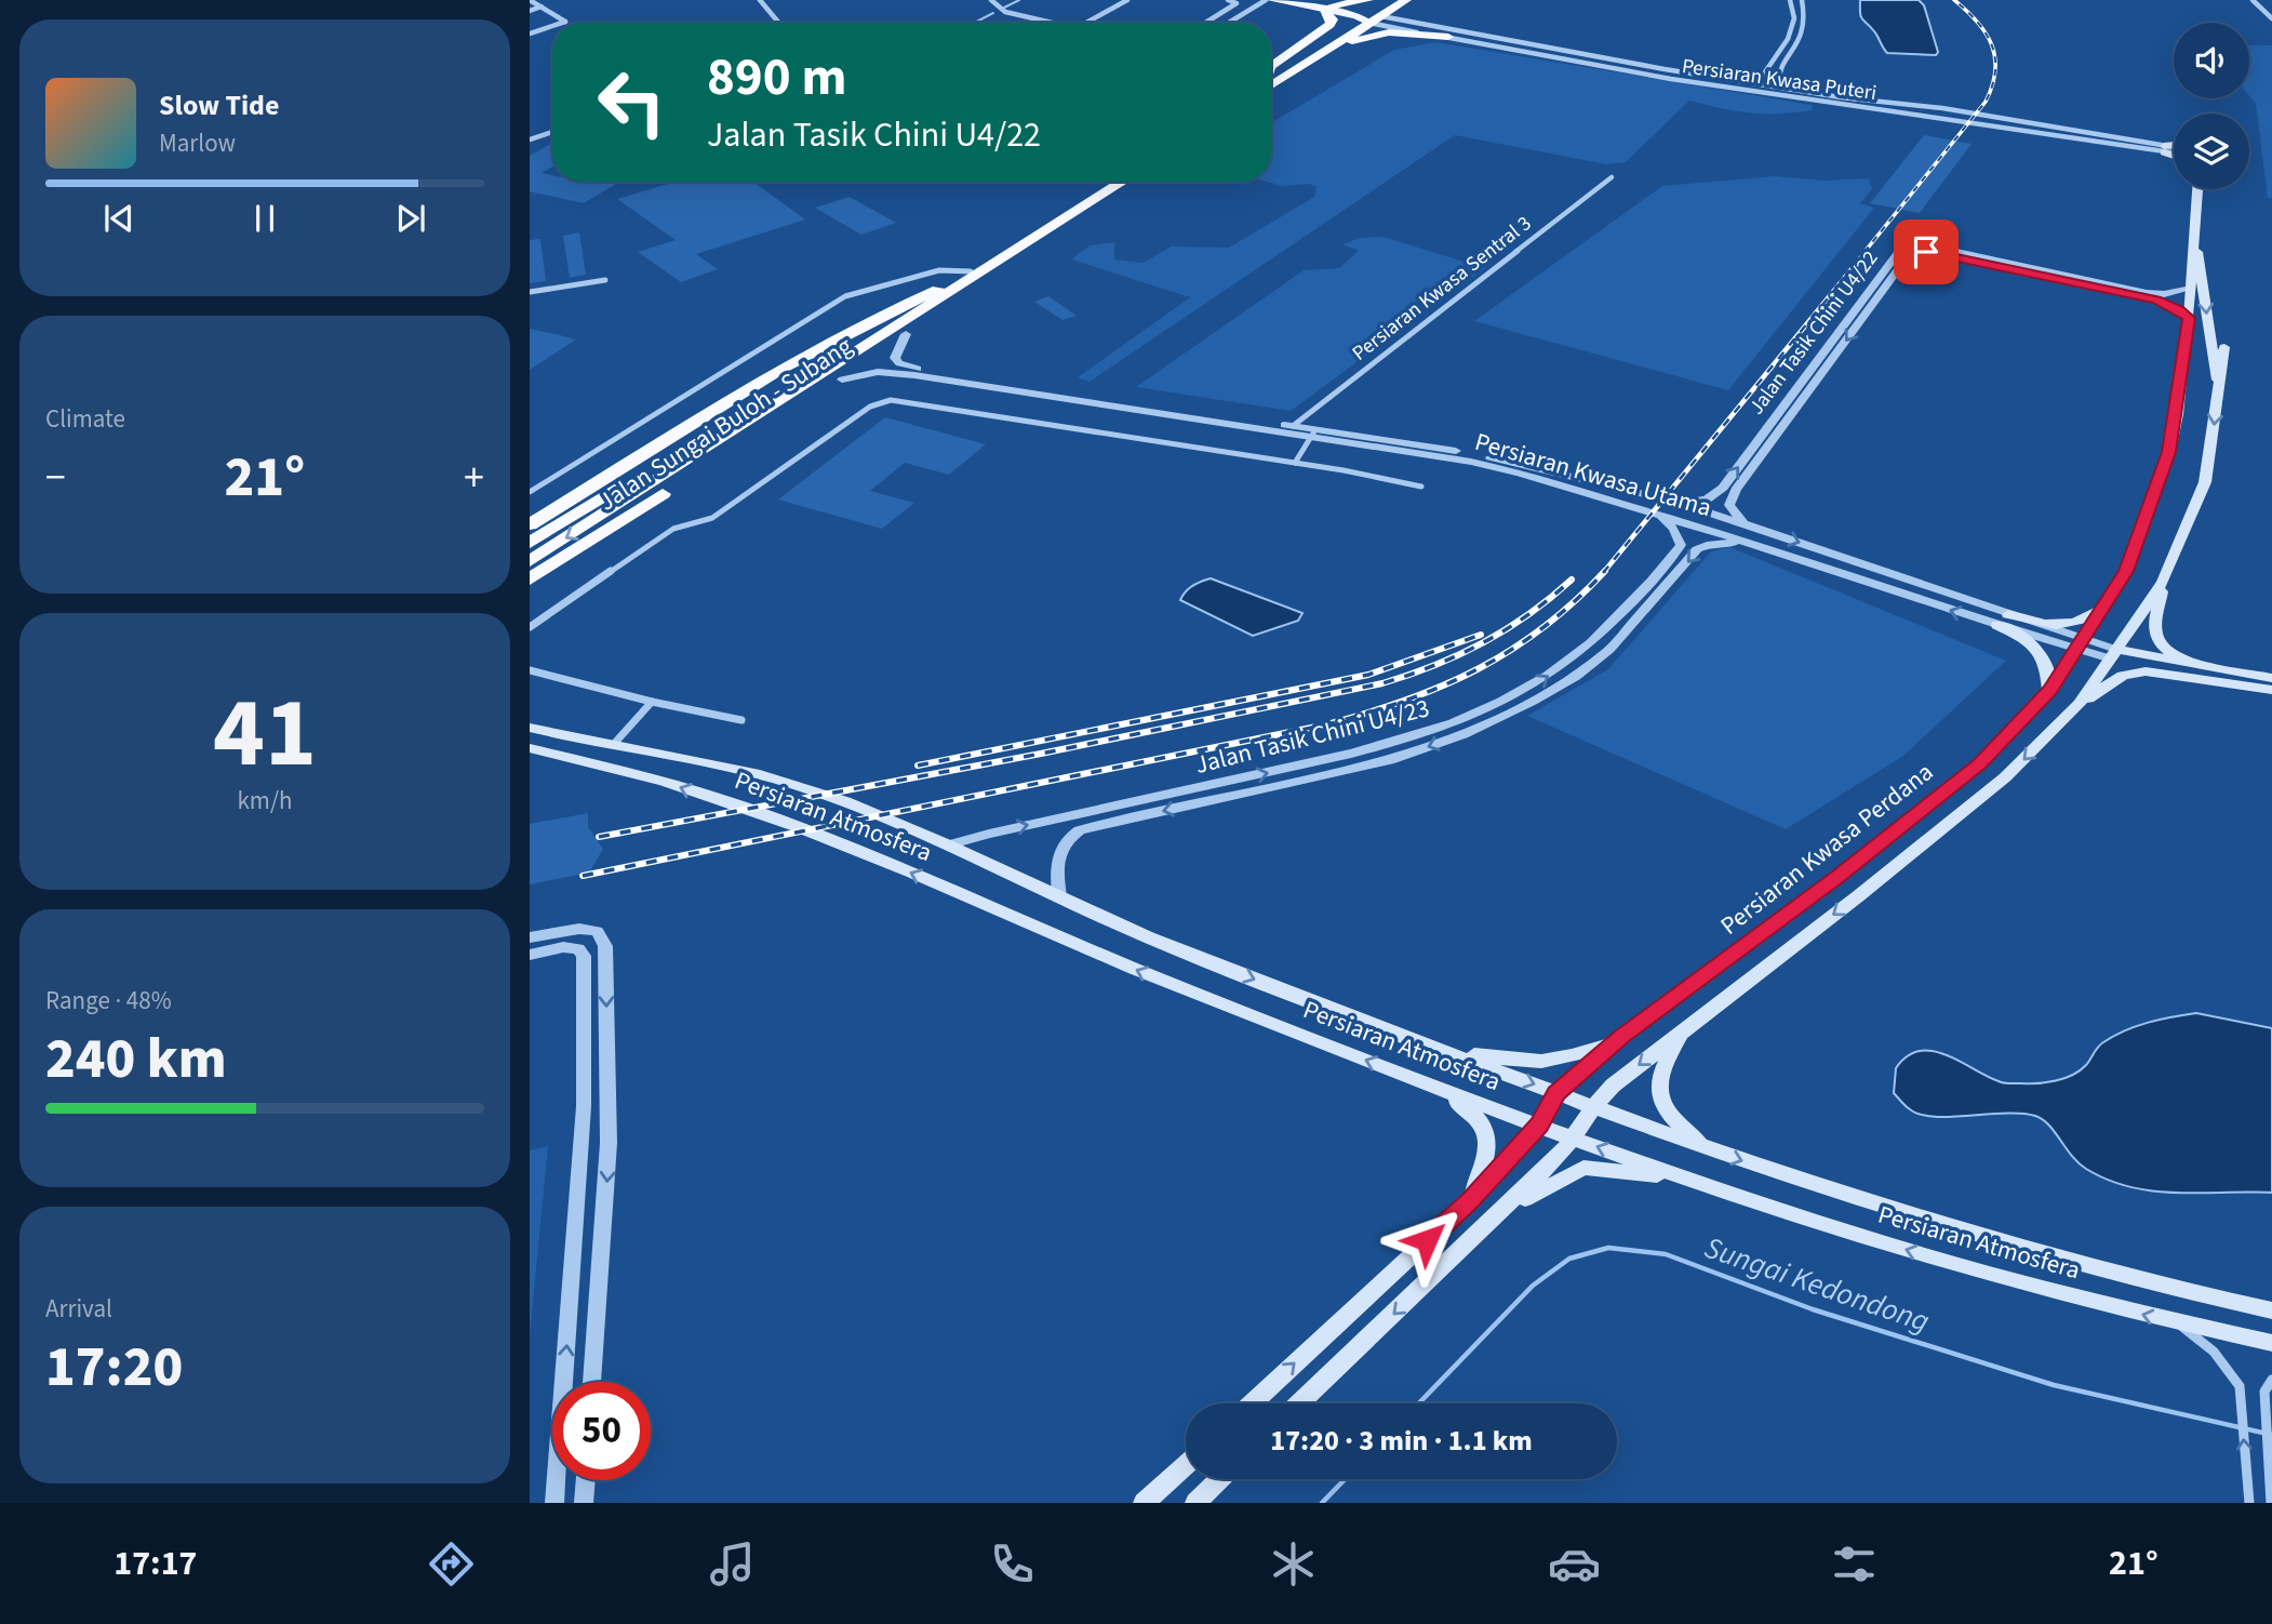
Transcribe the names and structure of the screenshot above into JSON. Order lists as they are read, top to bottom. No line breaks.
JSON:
{"streets":{"highway":["Jalan Sungai Buloh - Subang"],"main road":["Persiaran Kwasa Utama","Persiaran Atmosfera","Persiaran Kwasa Perdana"],"street":["Persiaran Kwasa Puteri","Persiaran Kwasa Sentral 3","Jalan Tasik Chini U4/22","Jalan Tasik Chini U4/23"]},"crossings":[["Persiaran Kwasa Sentral 3","Persiaran Kwasa Utama"],["Jalan Tasik Chini U4/22","Persiaran Kwasa Utama"],["Jalan Tasik Chini U4/22","Persiaran Kwasa Perdana"],["Jalan Sungai Buloh - Subang","Persiaran Kwasa Utama"],["Persiaran Kwasa Utama","Jalan Tasik Chini U4/23"],["Persiaran Kwasa Utama","Persiaran Kwasa Perdana"],["Jalan Tasik Chini U4/23","Persiaran Atmosfera"],["Persiaran Atmosfera","Persiaran Kwasa Perdana"]],"water":["Sungai Kedondong"],"page":{"turn":["890 m","Jalan Tasik Chini U4/22"],"song":["Slow Tide","Marlow"],"tile":["Climate",["41","km/h"],["Range · 48%","240 km"],["Arrival","17:20"]],"heat":["−","21°","+"],"limit":"50","trip":"17:20 · 3 min · 1.1 km","tabs":["17:17","21°"]}}
